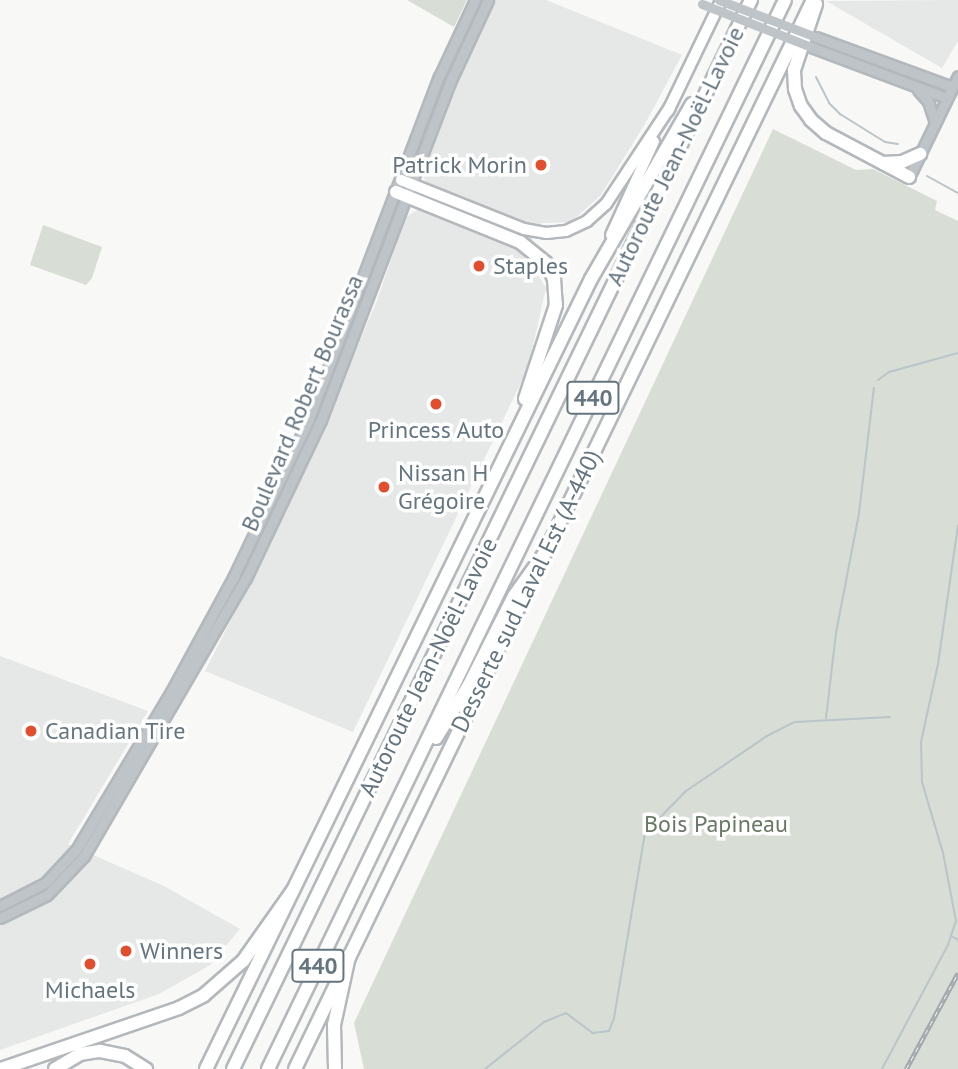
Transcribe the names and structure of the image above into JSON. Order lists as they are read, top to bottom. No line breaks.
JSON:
{"streets":{"highway":["Autoroute Jean-Noël-Lavoie","440","Desserte sud Laval Est (A-440)"],"street":["Boulevard Robert Bourassa"]},"parks":["Bois Papineau"],"places":["Patrick Morin","Staples","Princess Auto","Nissan H Grégoire","Canadian Tire","Winners","Michaels"]}
